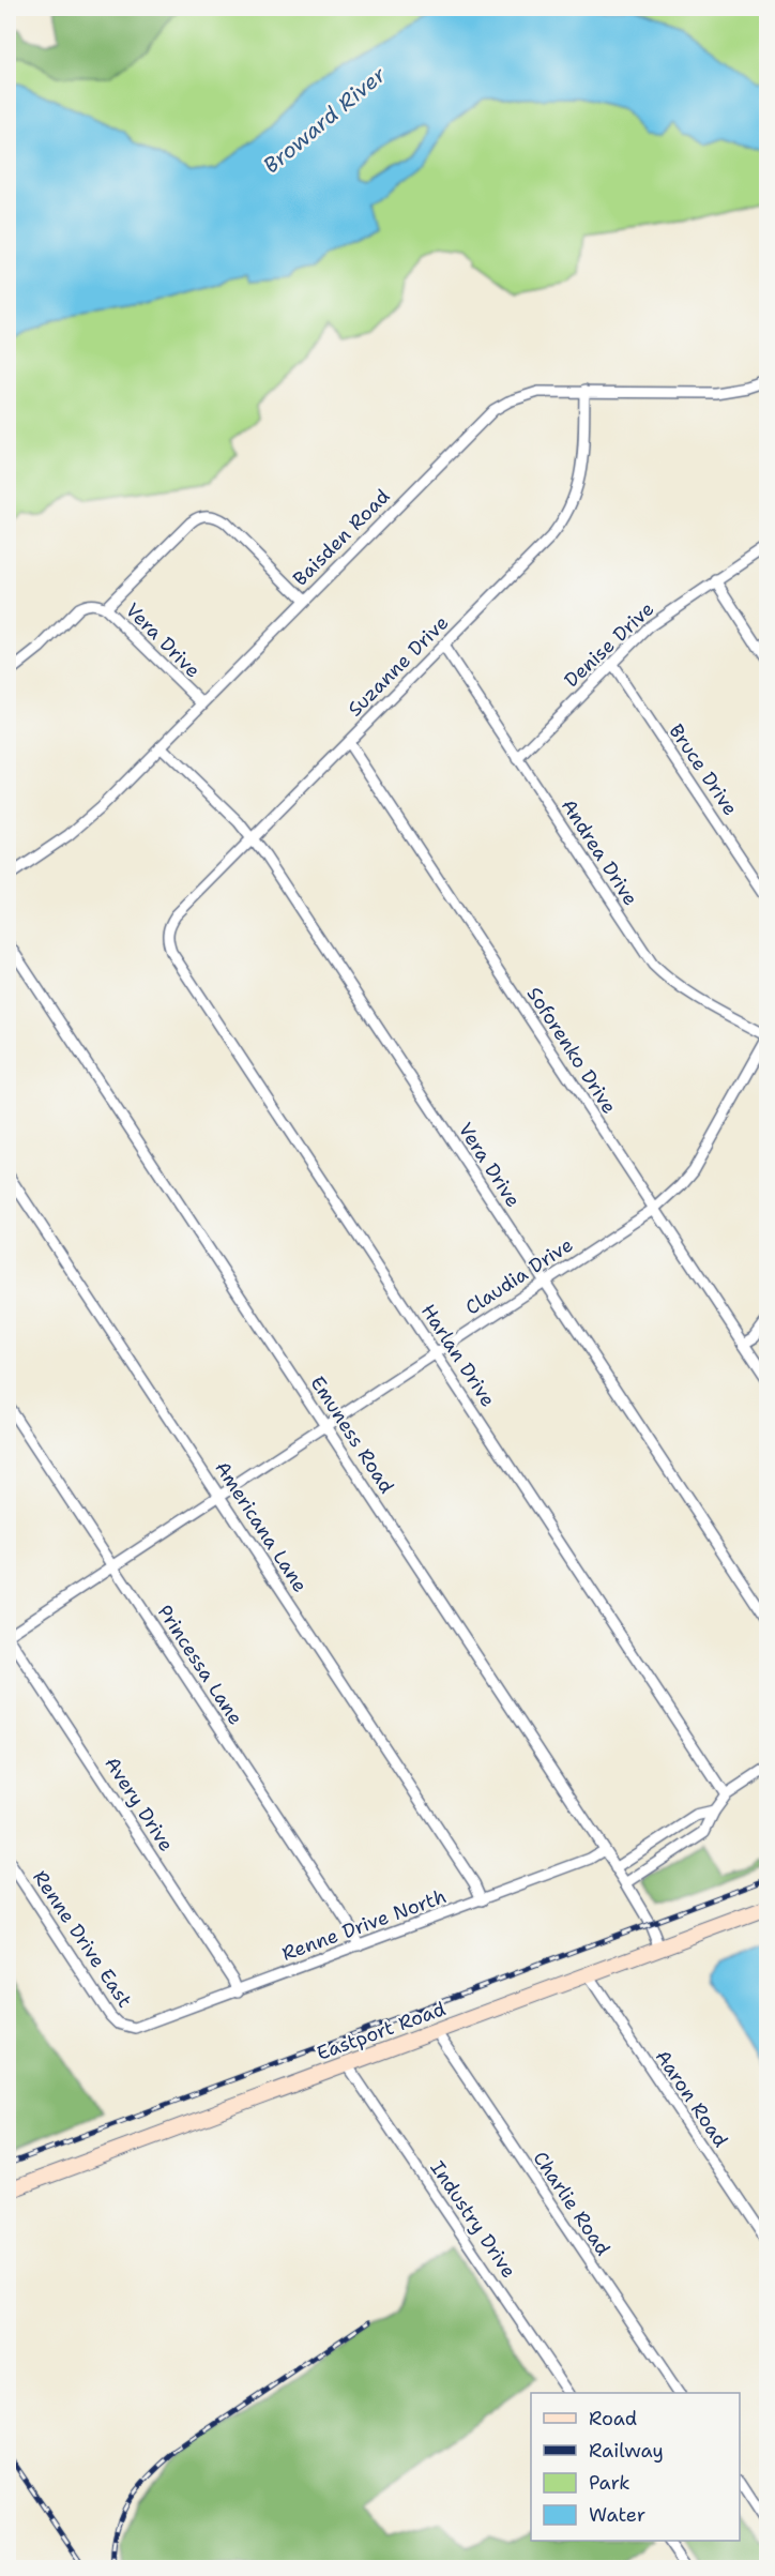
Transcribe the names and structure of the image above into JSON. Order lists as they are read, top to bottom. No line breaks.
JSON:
{"streets":{"street":["Baisden Road","Vera Drive","Denise Drive","Suzanne Drive","Bruce Drive","Andrea Drive","Soforenko Drive","Claudia Drive","Harlan Drive","Emuness Road","Americana Lane","Princessa Lane","Avery Drive","Renne Drive North","Renne Drive East","Eastport Road","Aaron Road","Charlie Road","Industry Drive"]},"crossings":[["Baisden Road","Vera Drive"],["Baisden Road","Suzanne Drive"],["Vera Drive","Suzanne Drive"],["Vera Drive","Claudia Drive"],["Denise Drive","Bruce Drive"],["Denise Drive","Andrea Drive"],["Suzanne Drive","Andrea Drive"],["Suzanne Drive","Soforenko Drive"],["Suzanne Drive","Harlan Drive"],["Soforenko Drive","Claudia Drive"],["Claudia Drive","Harlan Drive"],["Claudia Drive","Emuness Road"],["Claudia Drive","Americana Lane"],["Claudia Drive","Princessa Lane"],["Claudia Drive","Avery Drive"],["Emuness Road","Renne Drive North"],["Emuness Road","Eastport Road"],["Americana Lane","Renne Drive North"],["Princessa Lane","Renne Drive North"],["Avery Drive","Renne Drive North"],["Renne Drive North","Renne Drive East"],["Eastport Road","Aaron Road"],["Eastport Road","Charlie Road"],["Eastport Road","Industry Drive"]],"water":["Broward River"],"legend":["Road","Railway","Park","Water"]}
